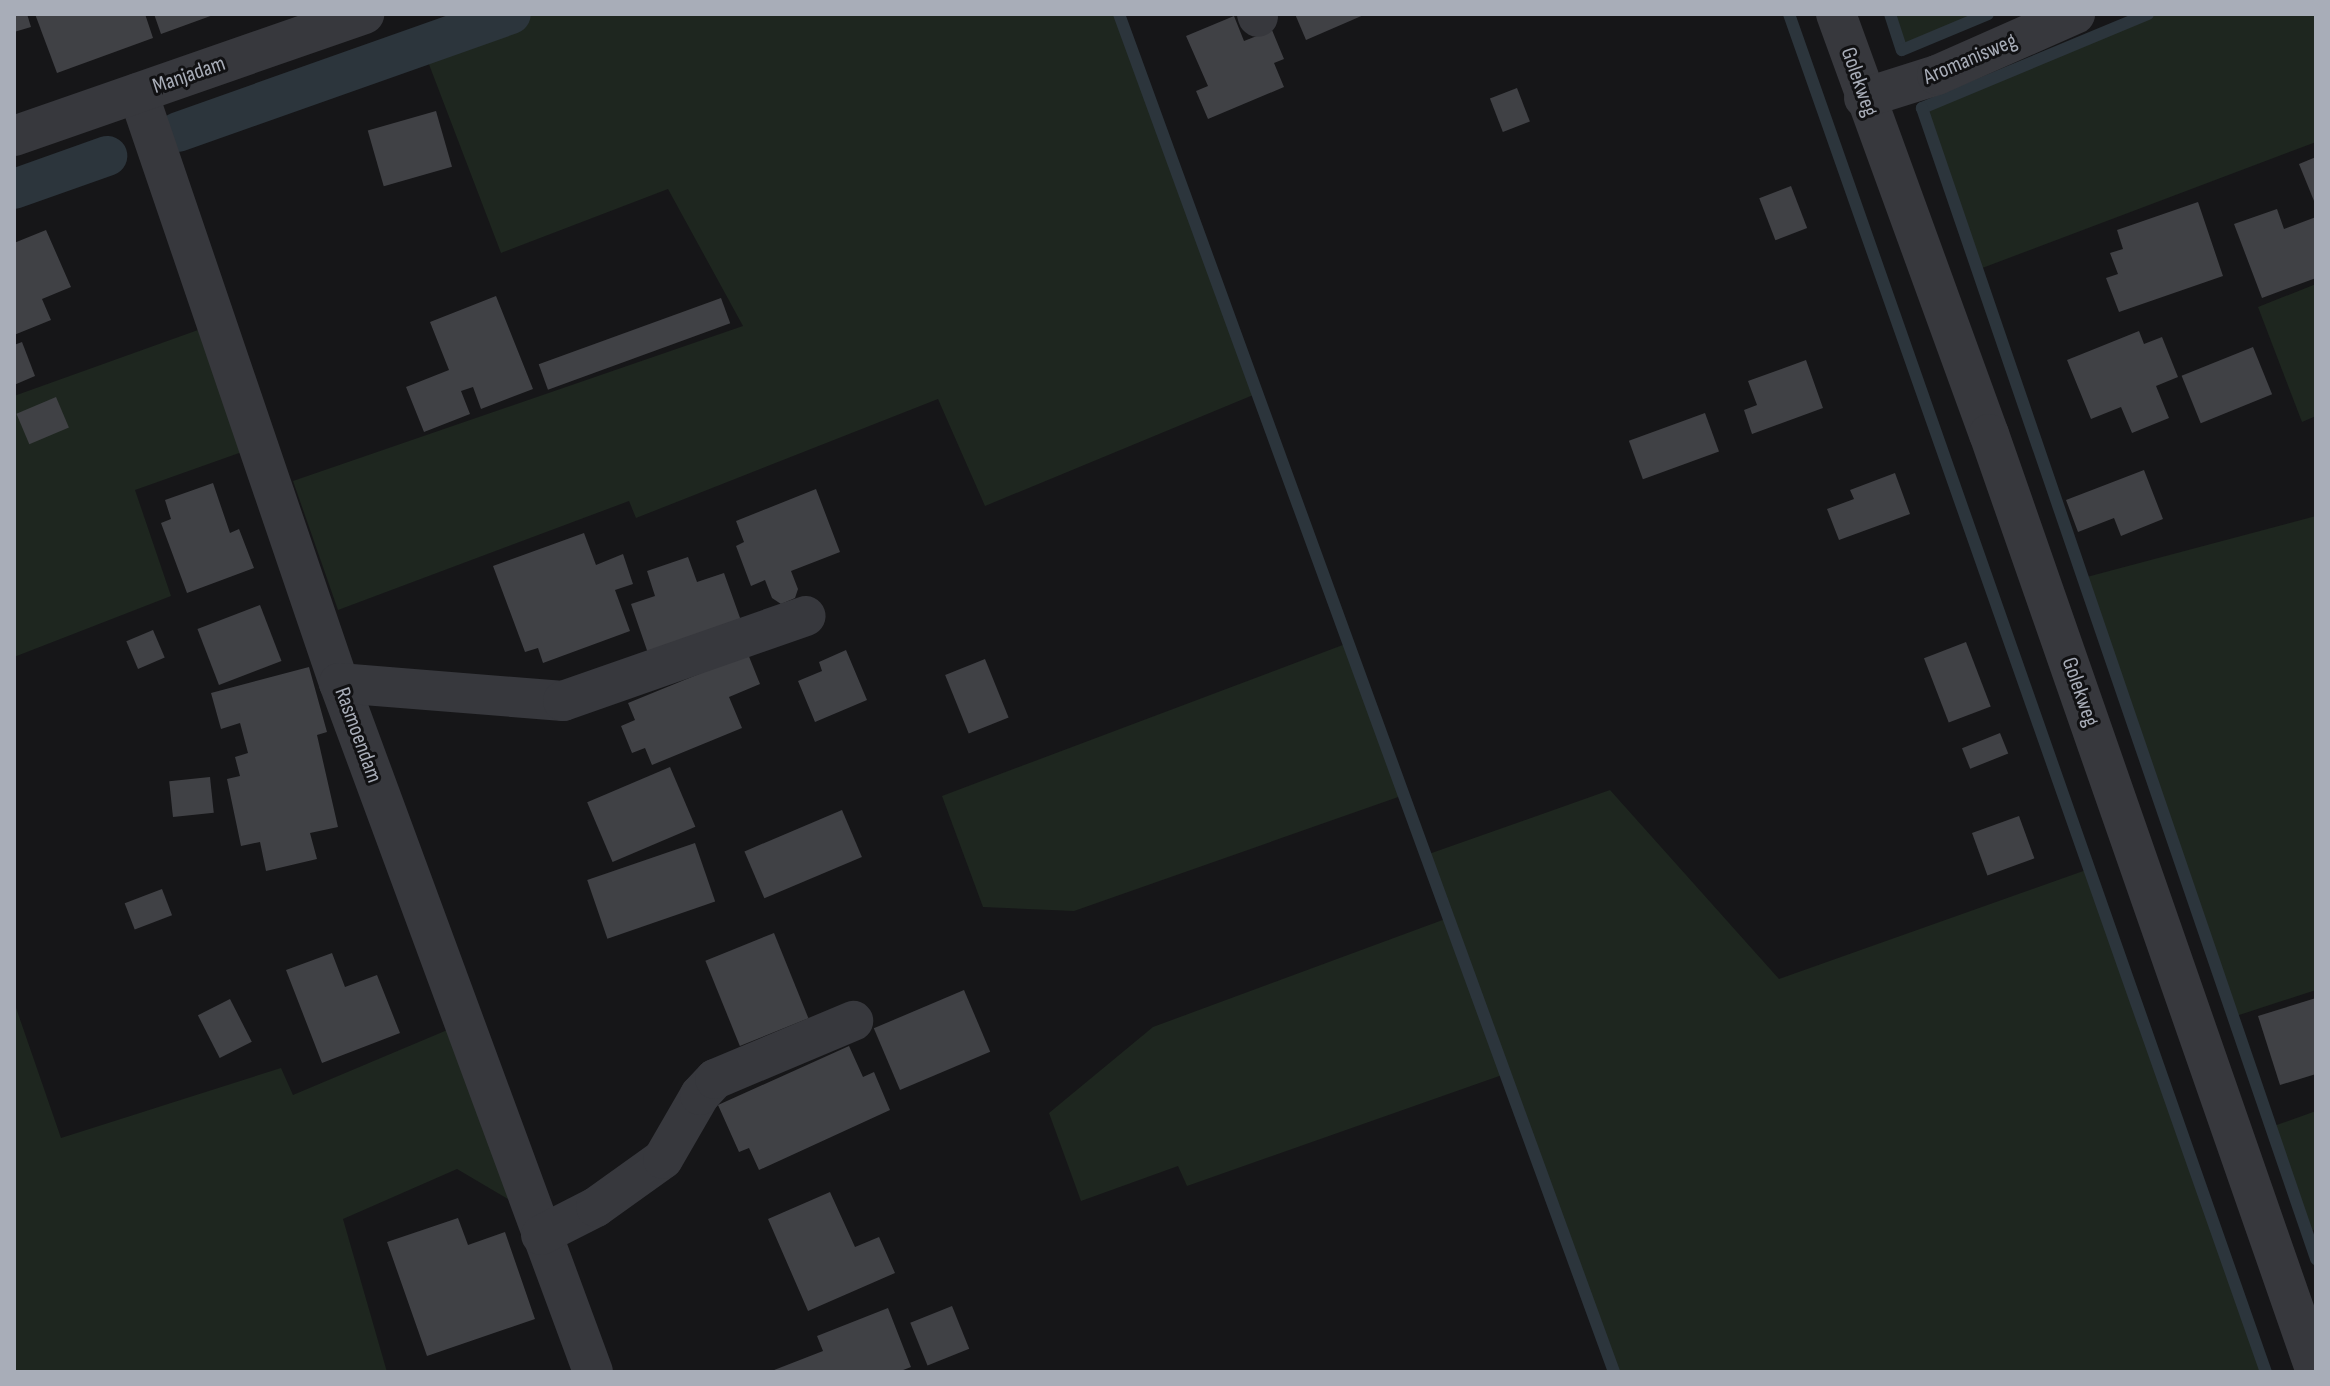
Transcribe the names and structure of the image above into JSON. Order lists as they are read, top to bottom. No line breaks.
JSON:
{"streets":{"street":["Aromanisweg","Manjadam","Golekweg","Rasmoendam"]},"crossings":[["Aromanisweg","Golekweg"],["Manjadam","Rasmoendam"]]}
